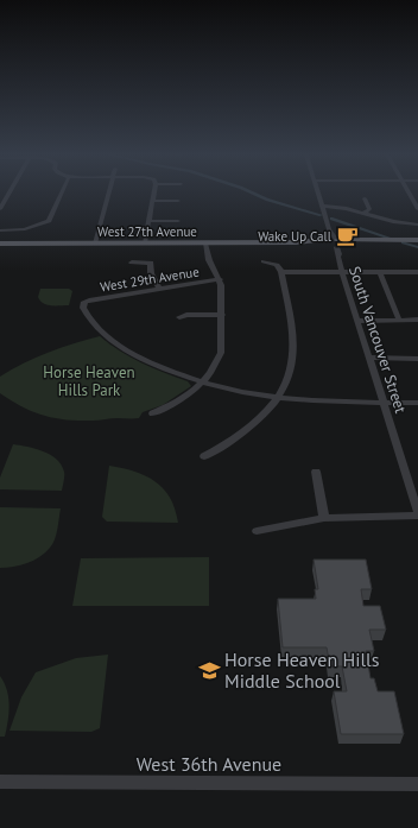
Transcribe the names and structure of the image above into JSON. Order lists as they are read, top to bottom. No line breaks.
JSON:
{"streets":{"main road":["West 27th Avenue"],"street":["West 29th Avenue","South Vancouver Street","West 36th Avenue"]},"crossings":[["West 27th Avenue","South Vancouver Street"]],"parks":["Horse Heaven Hills Park"],"places":{"cafe":["Wake Up Call"],"school or university":["Horse Heaven Hills Middle School"]}}
